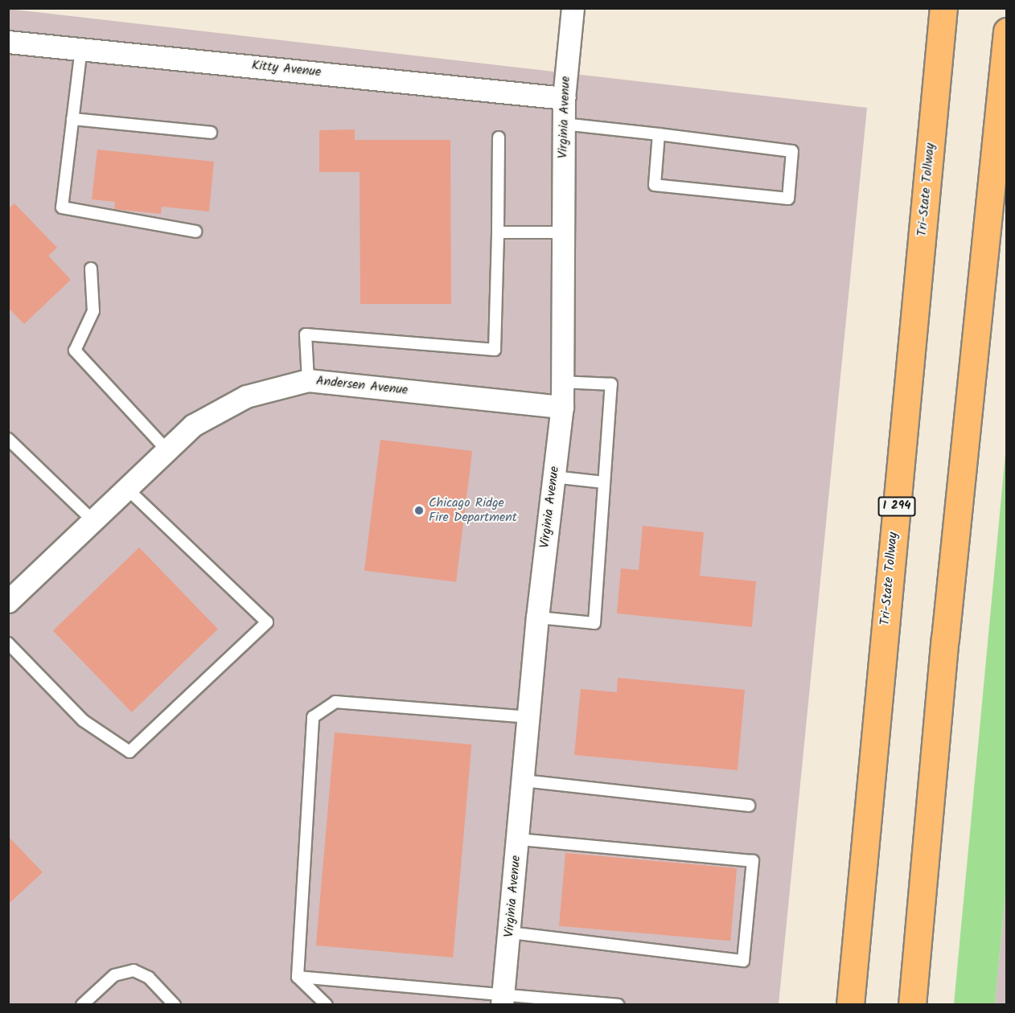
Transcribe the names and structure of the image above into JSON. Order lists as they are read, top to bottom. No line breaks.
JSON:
{"streets":{"highway":["Tri-State Tollway","I 294"],"street":["Kitty Avenue","Virginia Avenue","Andersen Avenue"]},"crossings":[["Kitty Avenue","Virginia Avenue"],["Virginia Avenue","Andersen Avenue"]],"places":["Chicago Ridge Fire Department"]}
